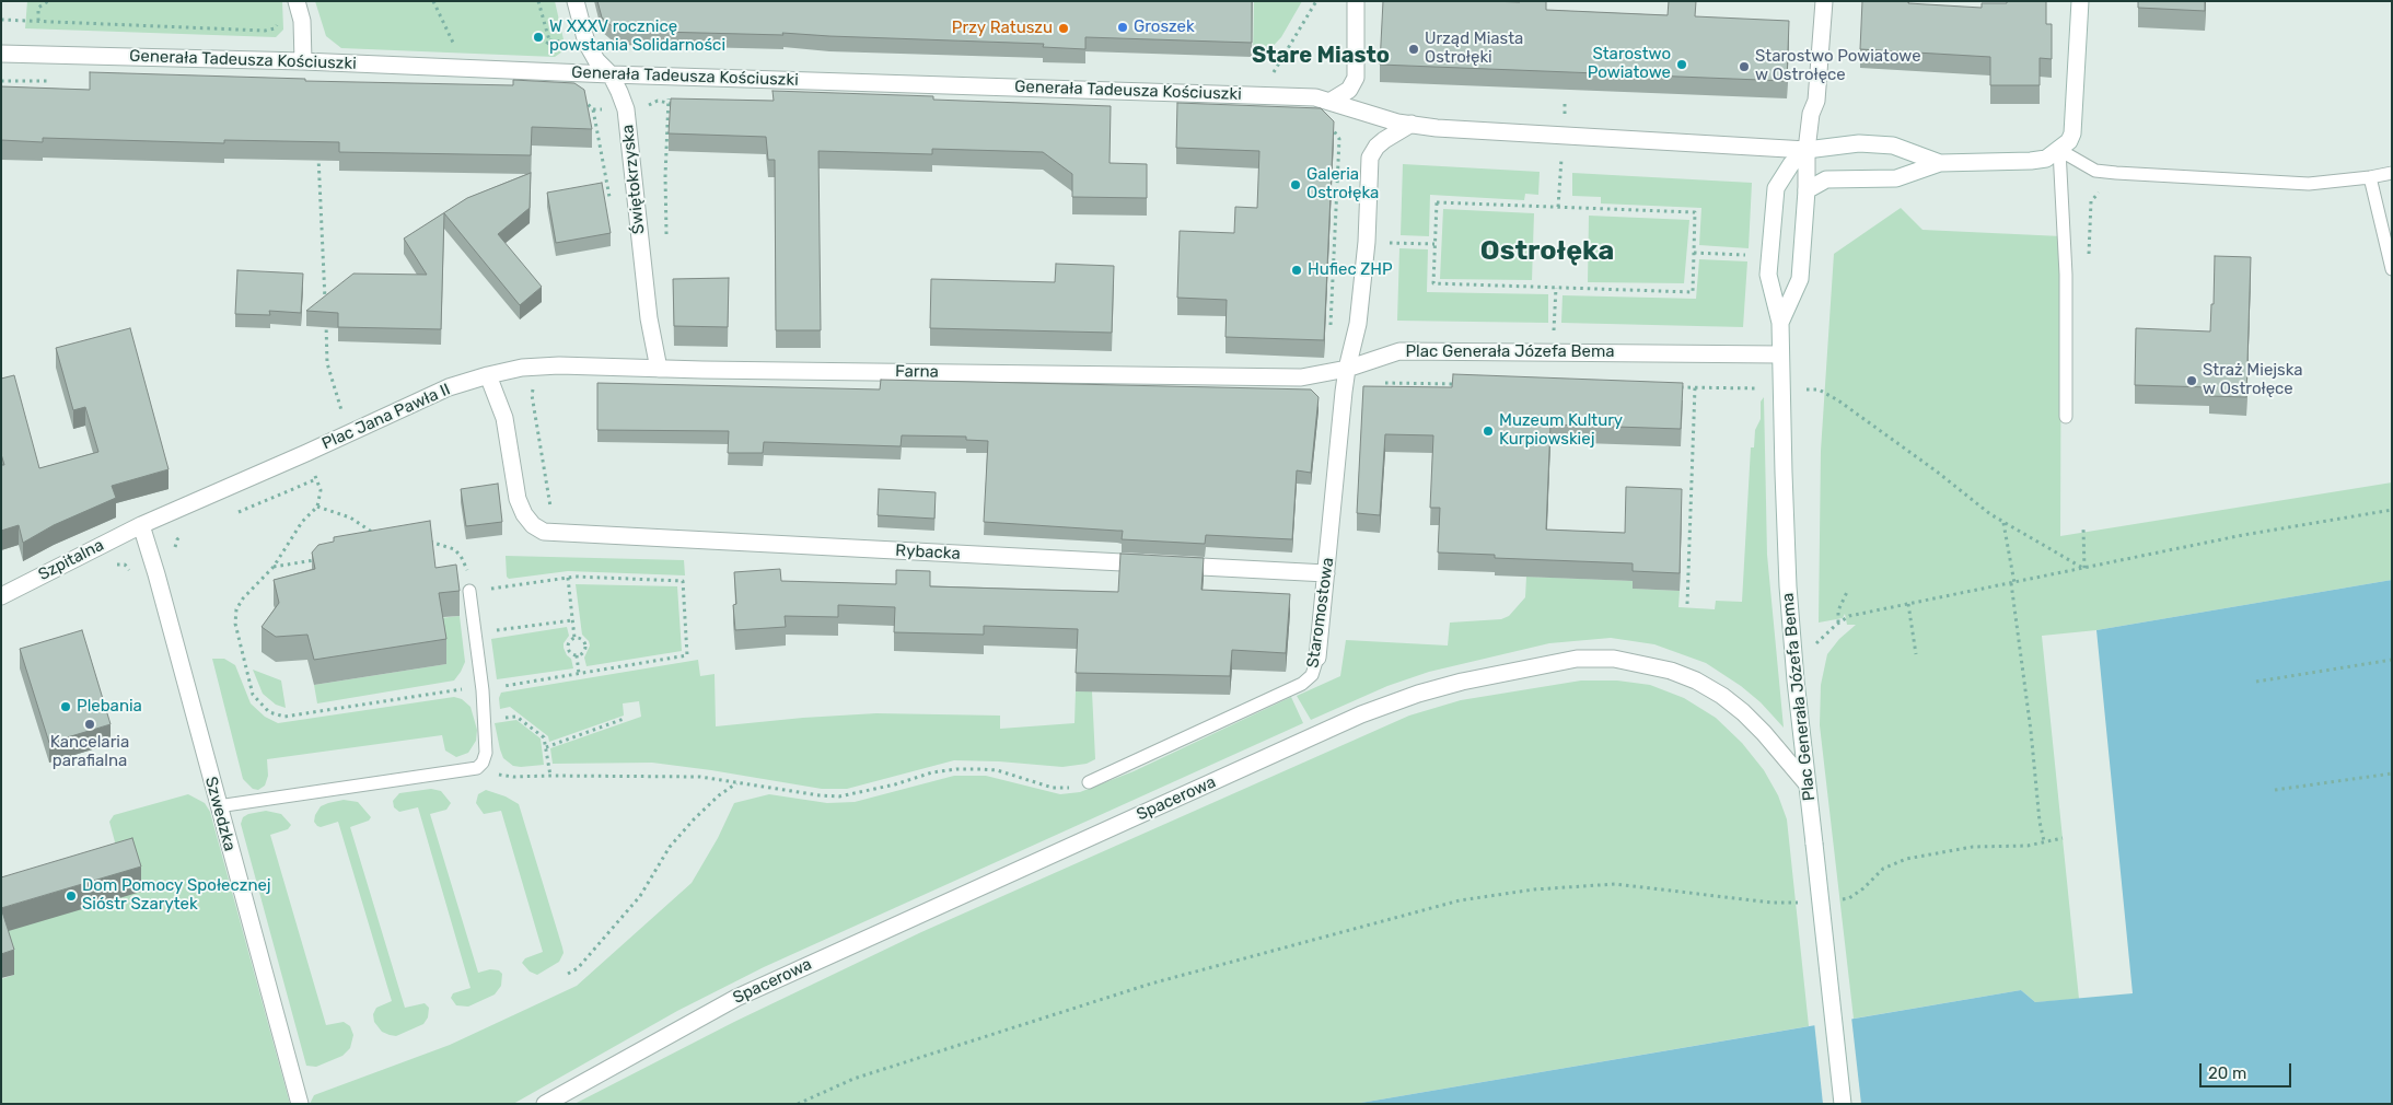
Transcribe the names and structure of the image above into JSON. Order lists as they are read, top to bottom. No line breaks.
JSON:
{"streets":{"street":["Generała Tadeusza Kościuszki","Świętokrzyska","Plac Generała Józefa Bema","Farna","Plac Jana Pawła II","Rybacka","Szpitalna","Staromostowa","Spacerowa","Szwedzka"]},"crossings":[["Generała Tadeusza Kościuszki","Świętokrzyska"],["Świętokrzyska","Farna"],["Plac Generała Józefa Bema","Farna"],["Plac Generała Józefa Bema","Staromostowa"],["Plac Generała Józefa Bema","Spacerowa"],["Farna","Plac Jana Pawła II"],["Farna","Rybacka"],["Farna","Staromostowa"],["Plac Jana Pawła II","Rybacka"],["Plac Jana Pawła II","Szpitalna"],["Plac Jana Pawła II","Szwedzka"],["Rybacka","Staromostowa"],["Szpitalna","Szwedzka"]],"districts":["Stare Miasto","Ostrołęka"],"places":["Groszek","Przy Ratuszu","W XXXV rocznicę powstania Solidarności","Urząd Miasta Ostrołęki","Starostwo Powiatowe","Starostwo Powiatowe w Ostrołęce","Galeria Ostrołęka","Hufiec ZHP","Straż Miejska w Ostrołęce","Muzeum Kultury Kurpiowskiej","Plebania","Kancelaria parafialna","Dom Pomocy Społecznej Sióstr Szarytek"],"scale_bar":"20 m"}
